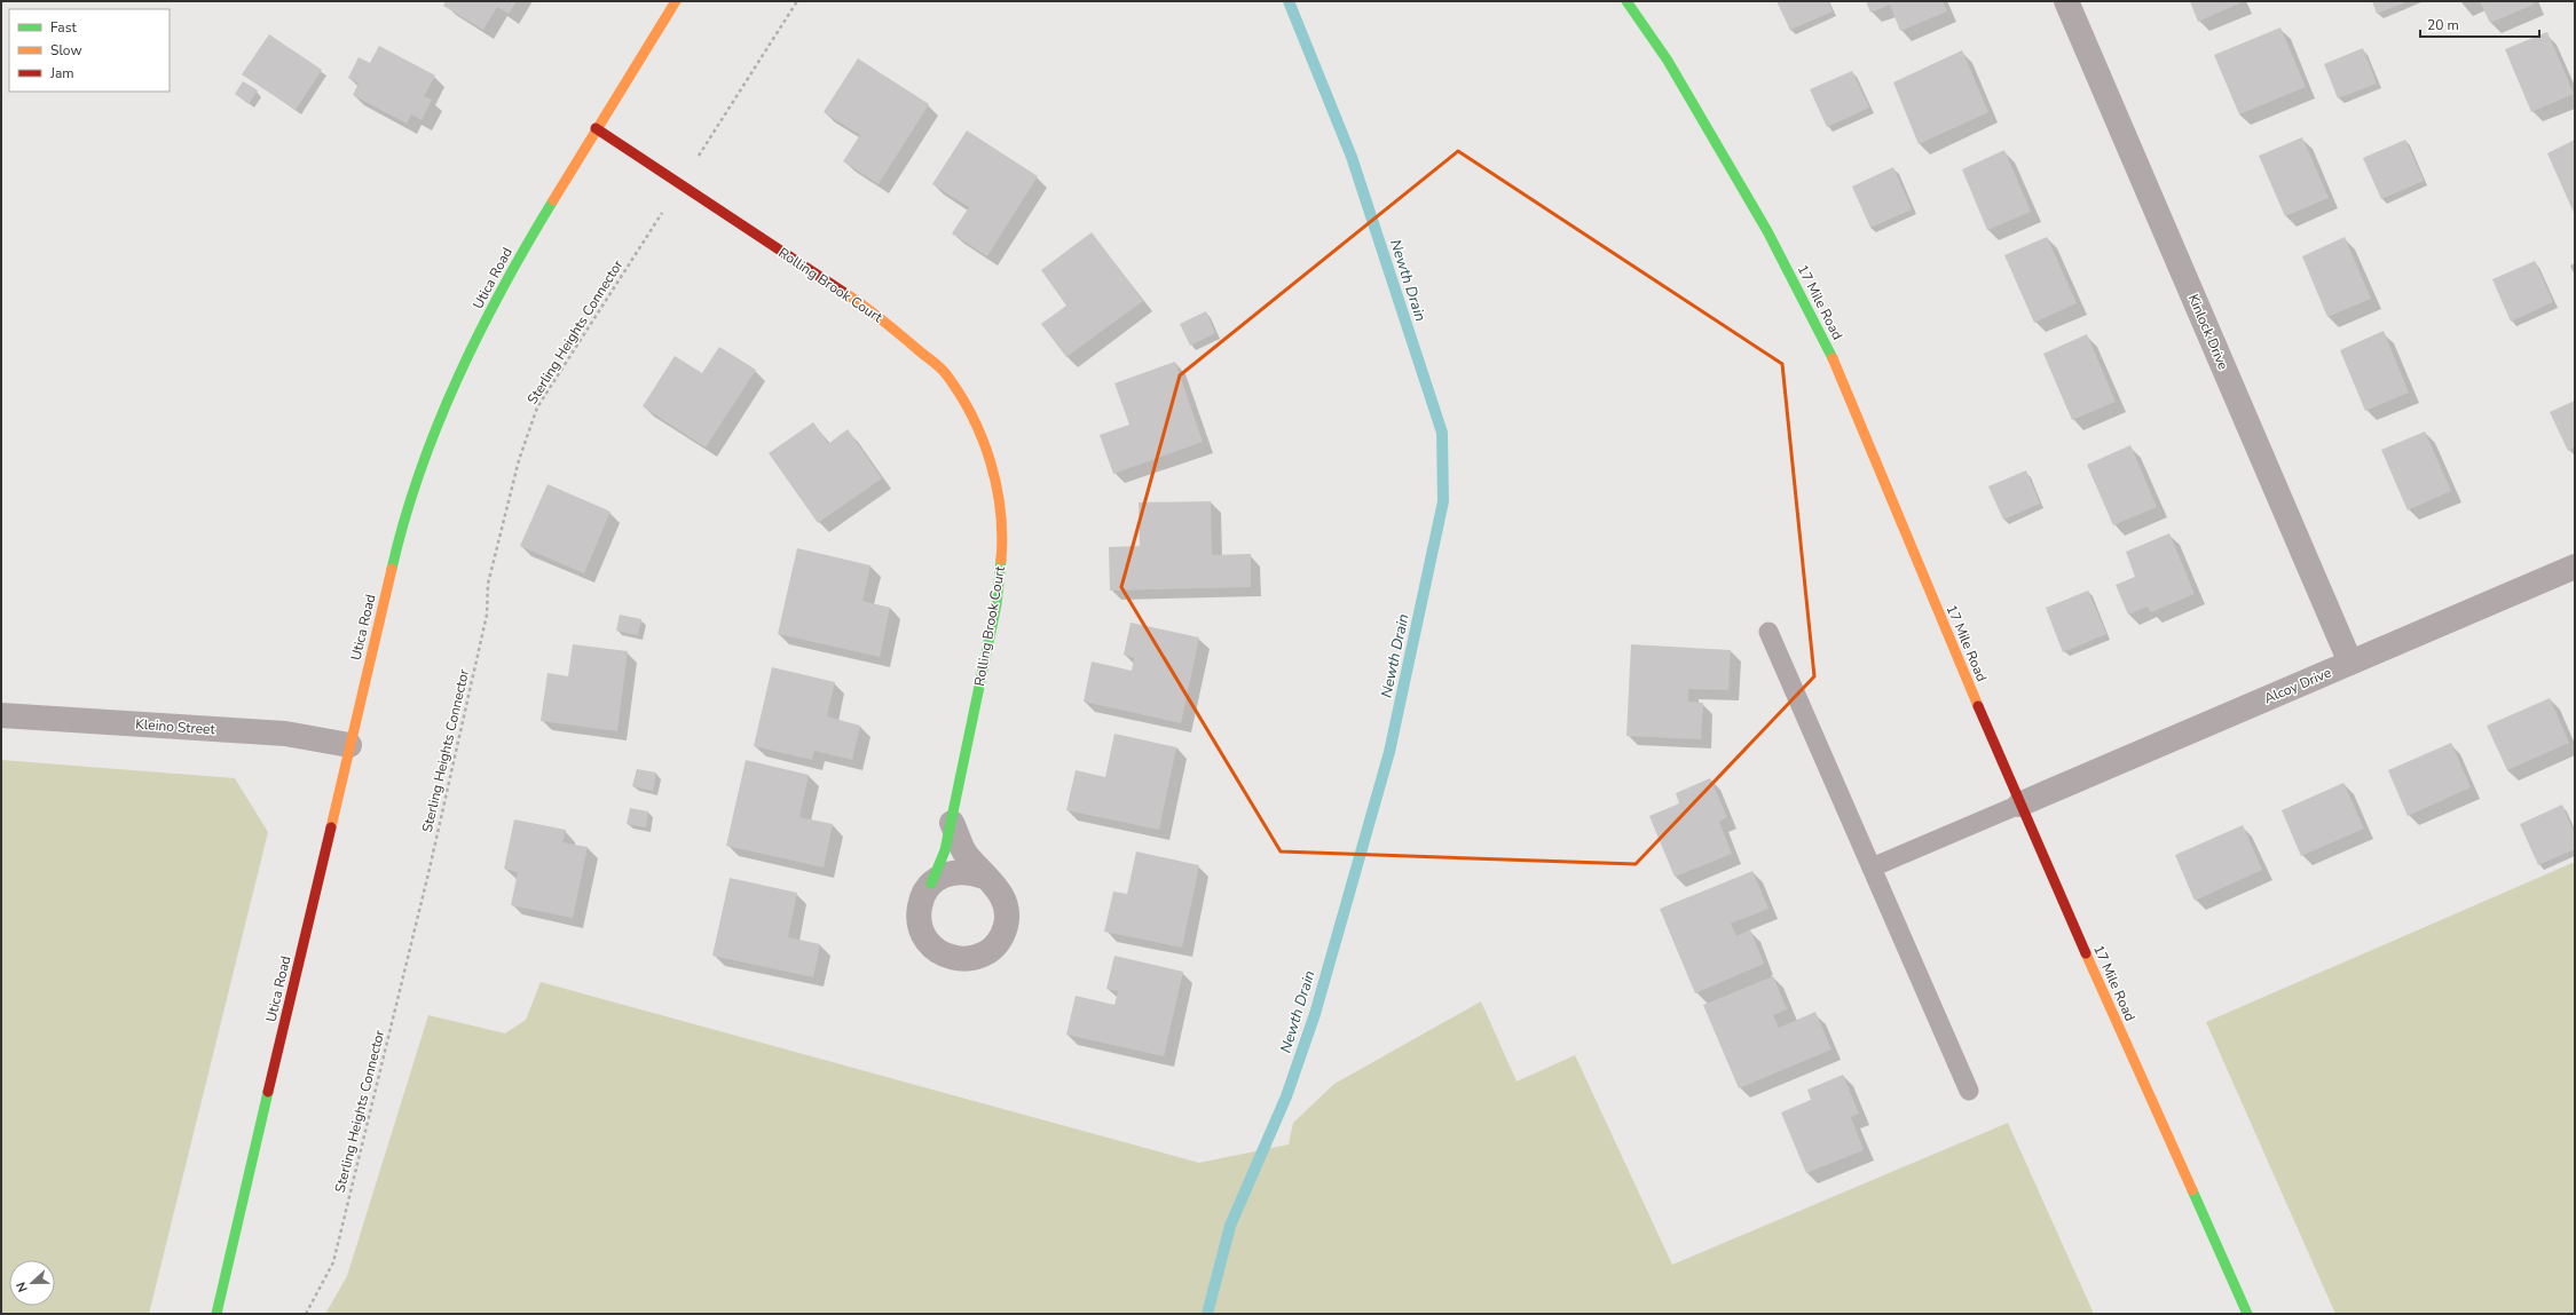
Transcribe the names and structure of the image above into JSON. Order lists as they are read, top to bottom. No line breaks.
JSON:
{"streets":{"street":["Utica Road","Rolling Brook Court","17 Mile Road","Kinlock Drive","Alcoy Drive","Kleino Street"],"path":["Sterling Heights Connector"]},"crossings":[["Utica Road","Rolling Brook Court"],["Utica Road","Kleino Street"],["17 Mile Road","Alcoy Drive"],["Kinlock Drive","Alcoy Drive"]],"water":["Newth Drain"],"legend":["Fast","Slow","Jam"],"scale_bar":"20 m","north":"left"}
